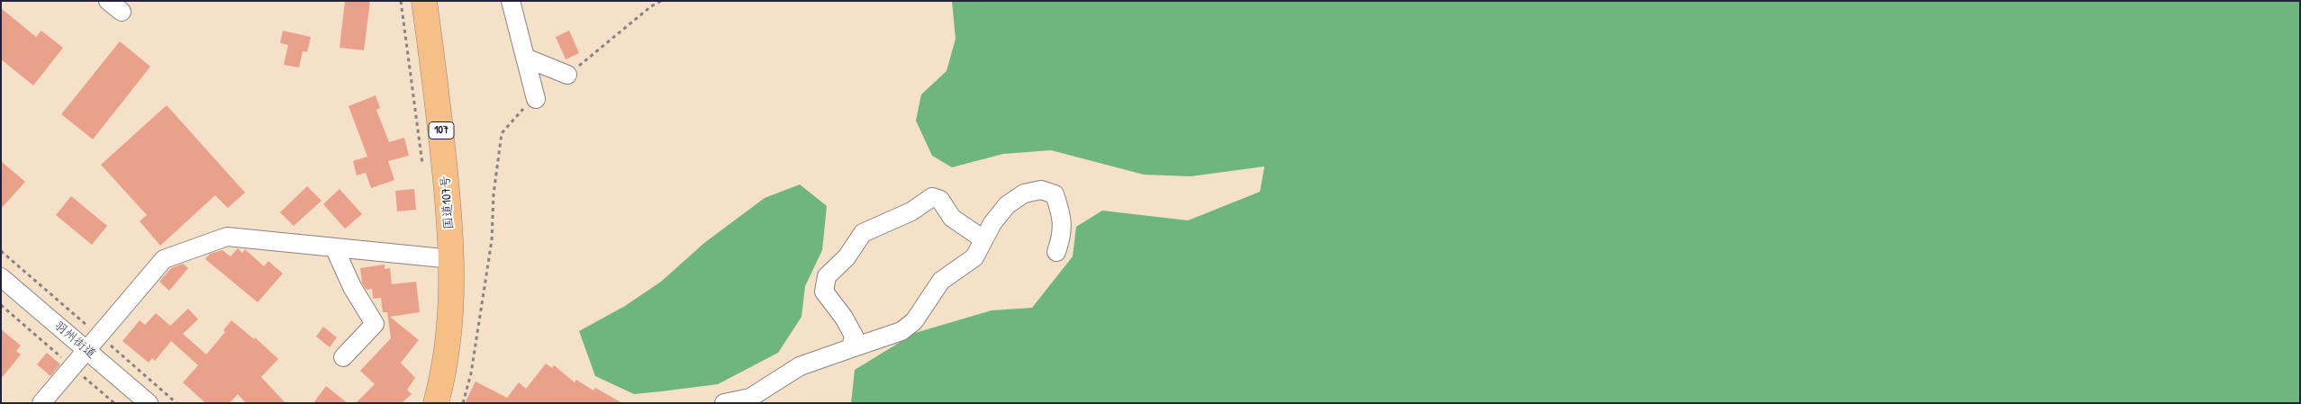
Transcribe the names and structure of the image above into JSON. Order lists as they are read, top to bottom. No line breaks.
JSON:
{"streets":{"highway":["107","国道107号"],"street":["羽州街道"]}}
